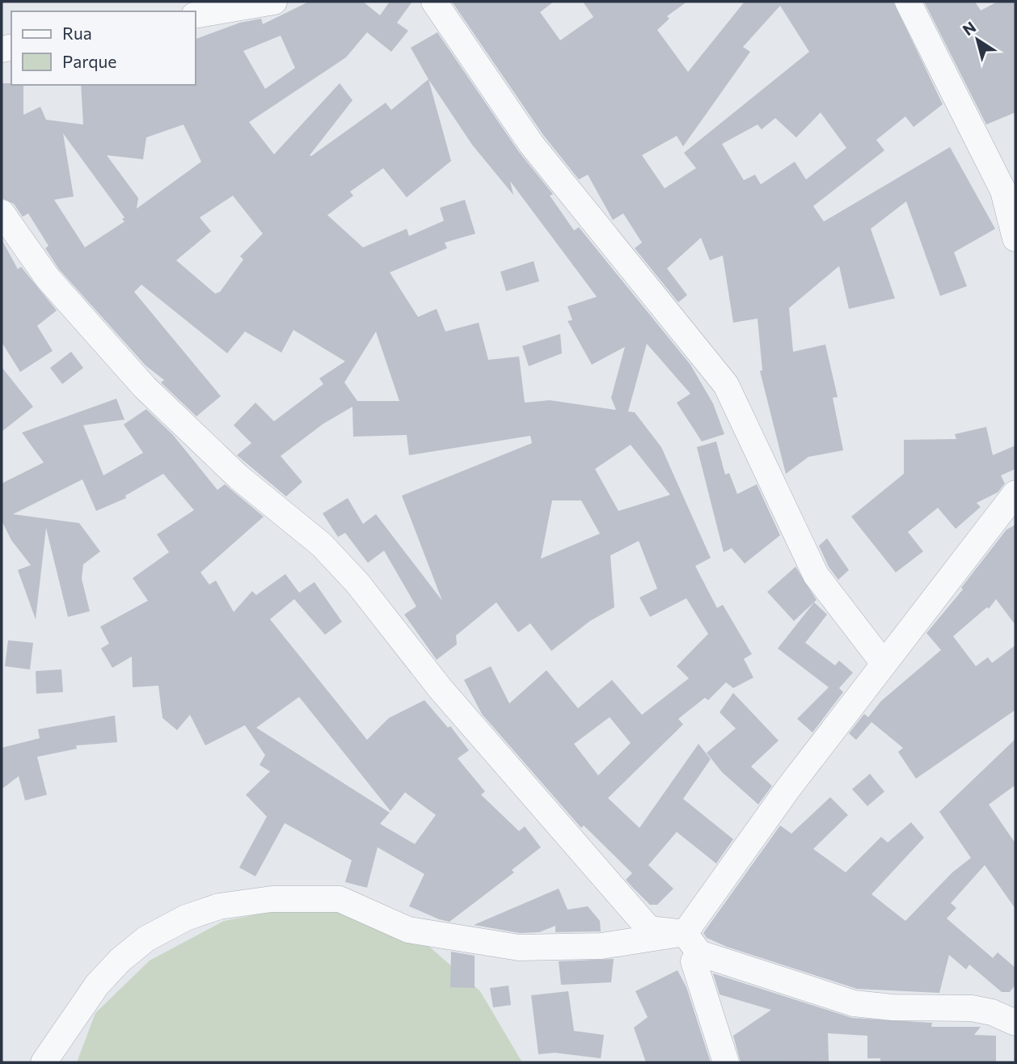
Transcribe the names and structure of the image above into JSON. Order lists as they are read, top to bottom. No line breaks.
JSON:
{"legend":["Rua","Parque"],"north":"top left"}
